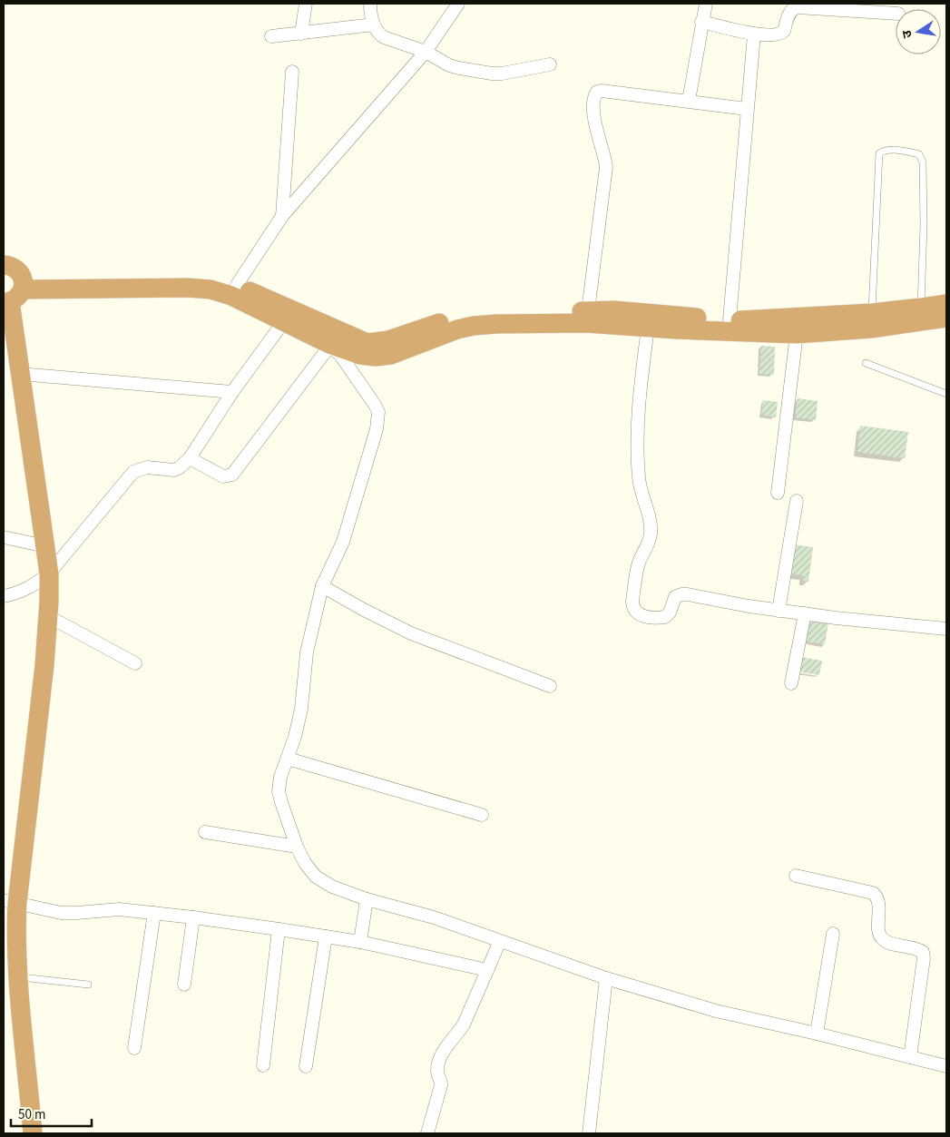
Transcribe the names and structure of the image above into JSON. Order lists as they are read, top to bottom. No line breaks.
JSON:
{"scale_bar":"50 m","north":"left"}
